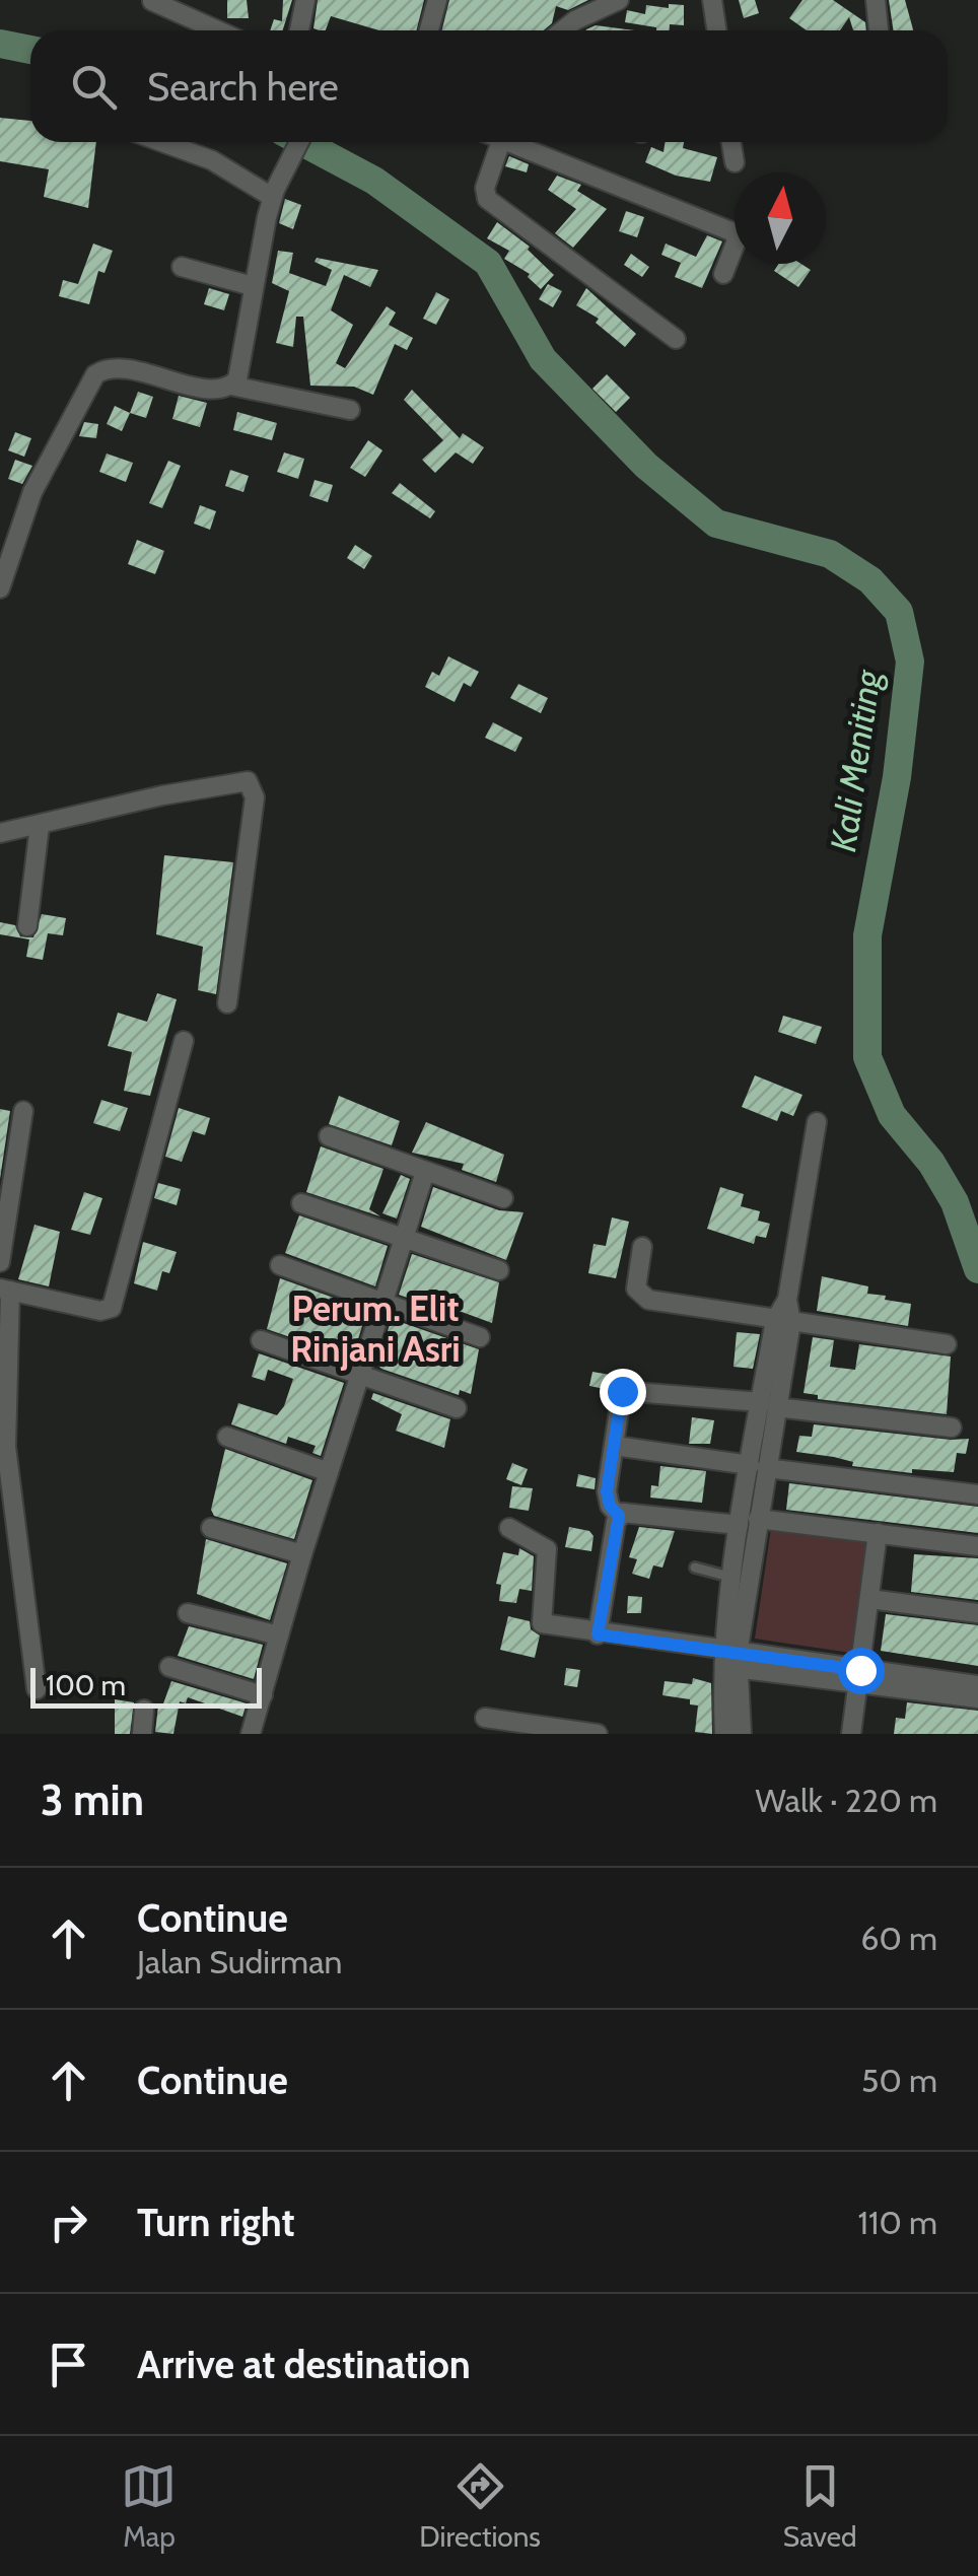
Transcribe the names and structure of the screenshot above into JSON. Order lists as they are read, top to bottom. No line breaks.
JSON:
{"districts":["Perum. Elit Rinjani Asri"],"water":["Kali Meniting"],"scale_bar":"100 m","north":"top","page":{"search":"Search here","scale":"100 m","heading":["3 min","Walk · 220 m"],"list":[["Continue","Jalan Sudirman","60 m"],["Continue","50 m"],["Turn right","110 m"],"Arrive at destination"],"nav":["Map","Directions","Saved"]}}
